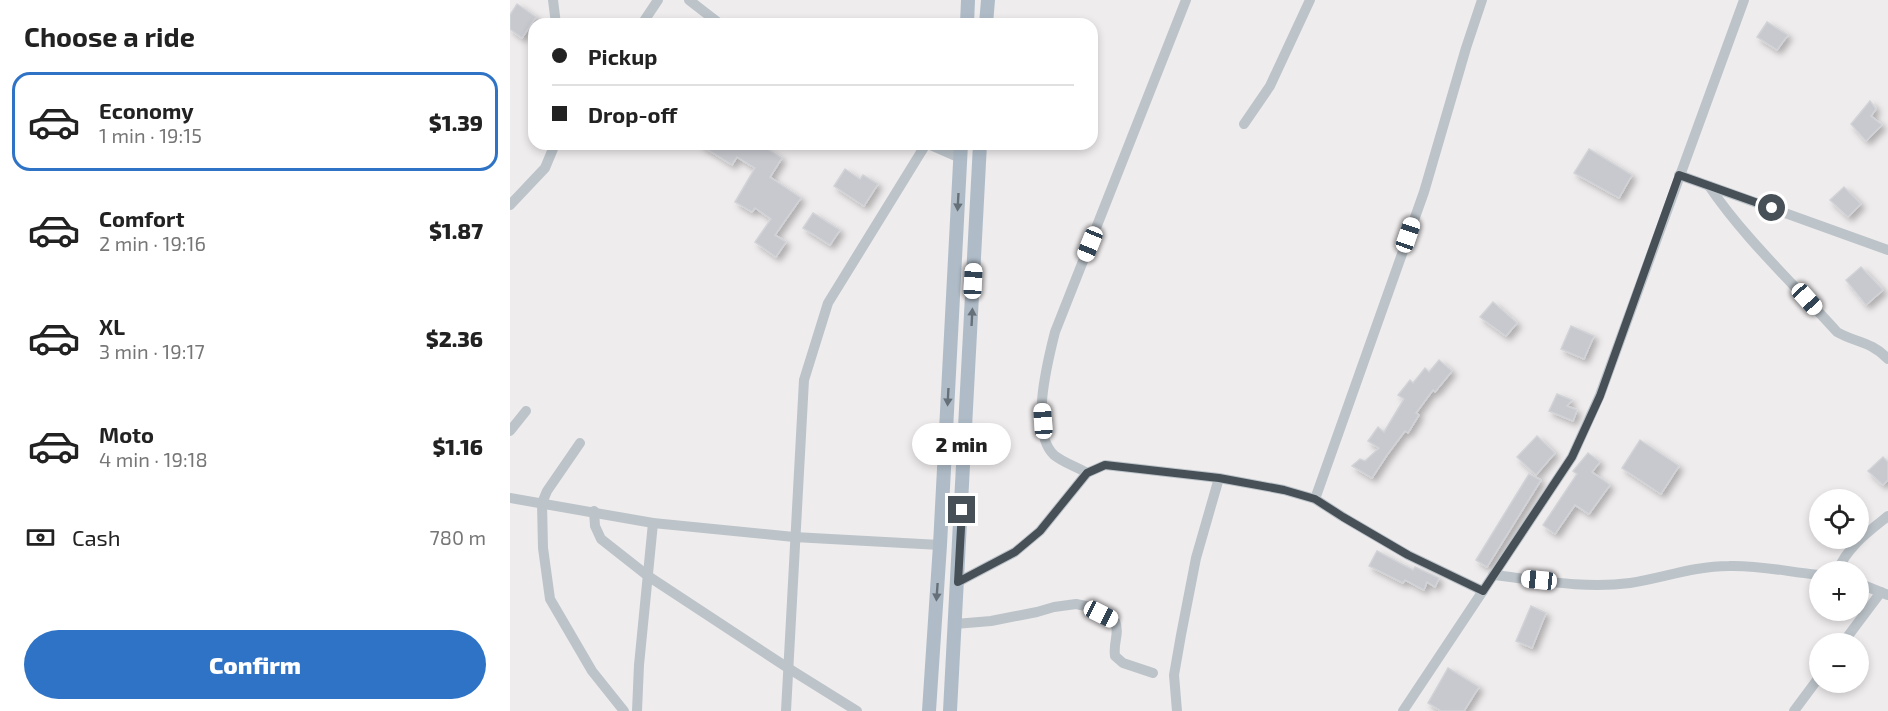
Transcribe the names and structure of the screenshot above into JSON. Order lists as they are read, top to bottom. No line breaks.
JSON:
{"page":{"heading":"Choose a ride","banner":["Pickup","Drop-off"],"list":[{"name":"Economy","note":"1 min · 19:15","value":"$1.39"},{"name":"Comfort","note":"2 min · 19:16","value":"$1.87"},{"name":"XL","note":"3 min · 19:17","value":"$2.36"},{"name":"Moto","note":"4 min · 19:18","value":"$1.16"}],"bubble":"2 min","map_buttons":["+","−"],"pay":["Cash","780 m"],"buttons":"Confirm"}}
